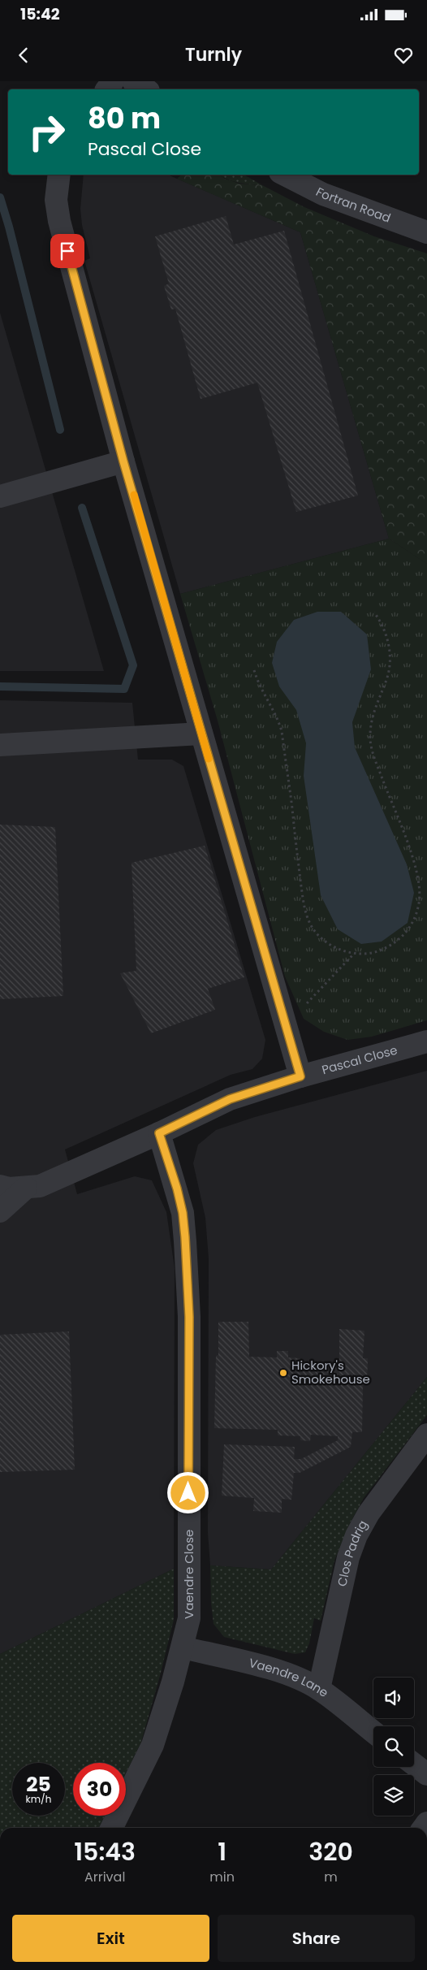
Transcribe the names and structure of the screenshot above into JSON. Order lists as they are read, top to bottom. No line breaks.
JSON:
{"streets":{"street":["Fortran Road","Pascal Close","Clos Padrig","Vaendre Close","Vaendre Lane"]},"crossings":[["Pascal Close","Vaendre Close"],["Clos Padrig","Vaendre Lane"],["Vaendre Close","Vaendre Lane"]],"places":["Hickory's Smokehouse"],"page":{"status":"15:42","header":"Turnly","turn":["80 m","Pascal Close"],"speed":"25 km/h","limit":"30","eta":["15:43","Arrival","1","min","320","m"],"buttons":["Exit","Share"]}}
